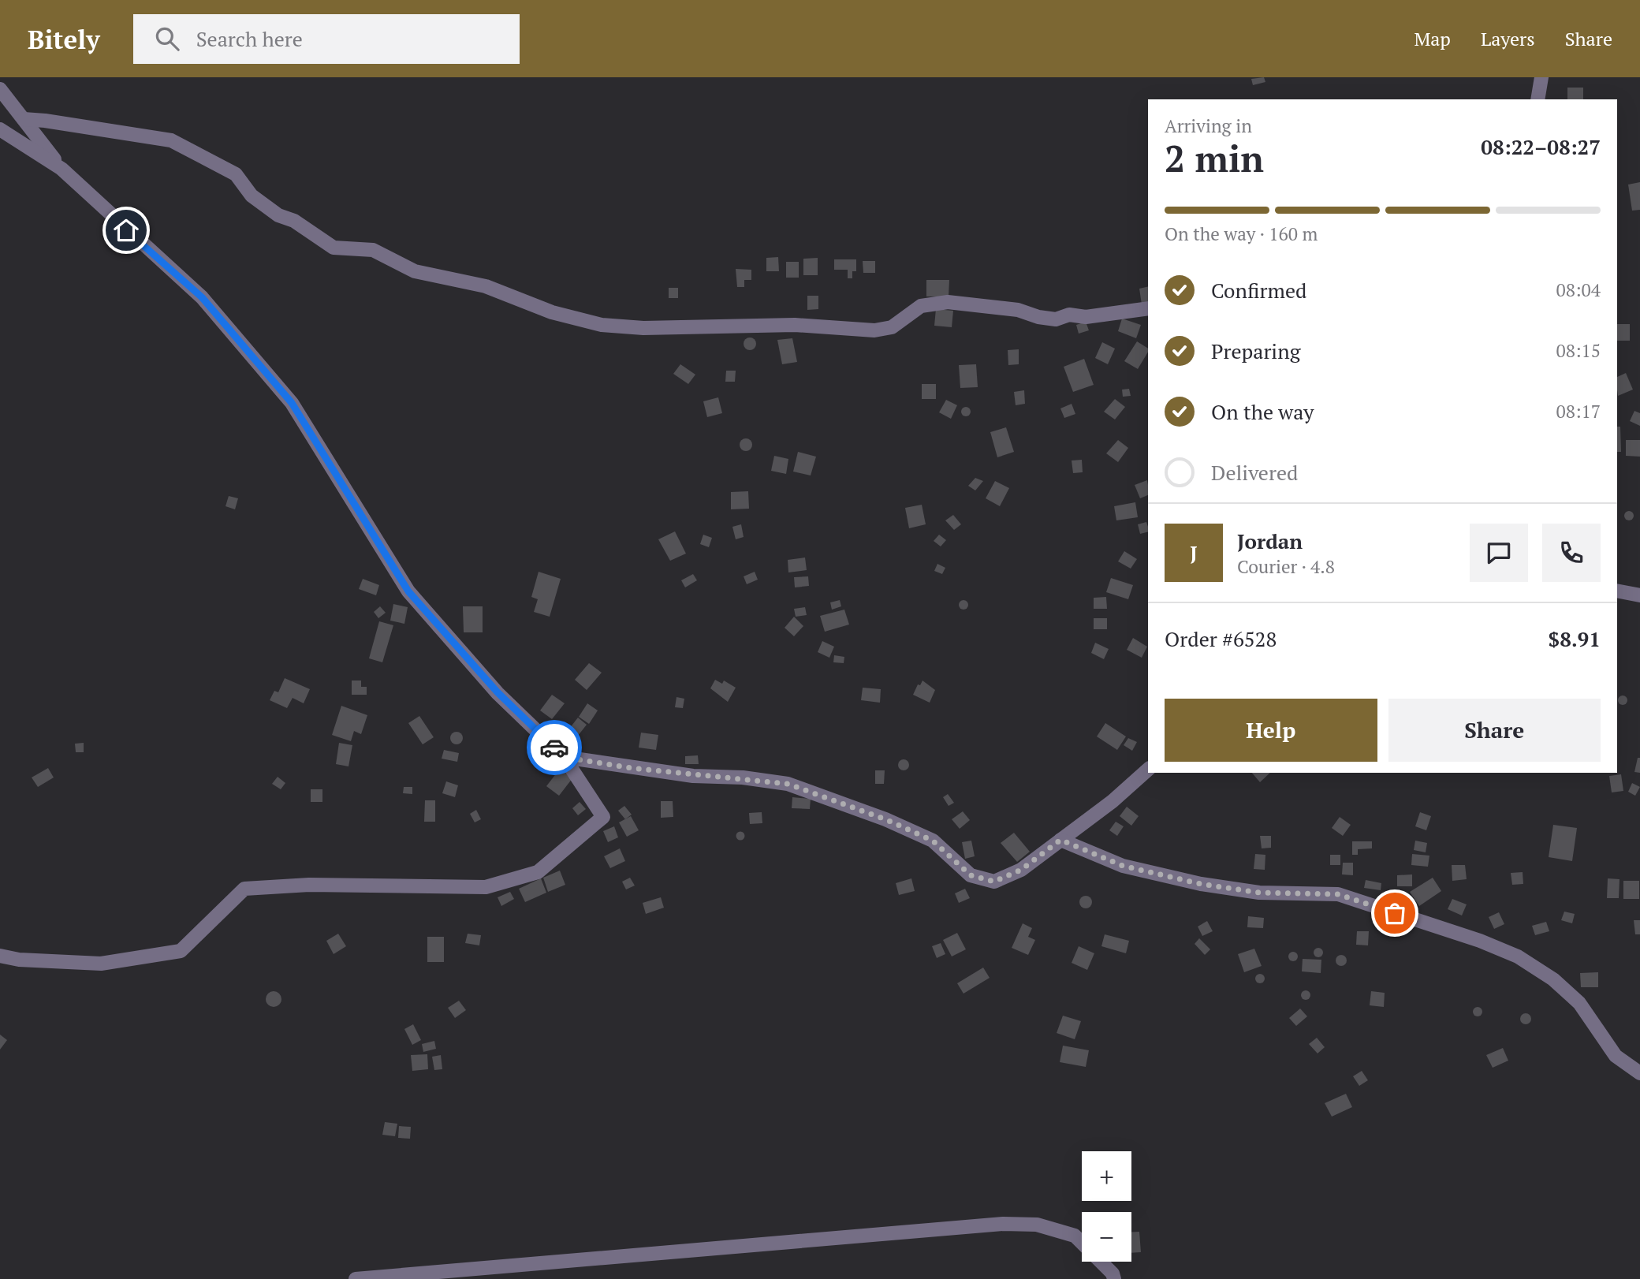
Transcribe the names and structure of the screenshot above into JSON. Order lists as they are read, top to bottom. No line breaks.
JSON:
{"page":{"header":"Bitely","search":"Search here","nav":["Map","Layers","Share"],"heading":["2 min","Arriving in","08:22–08:27"],"panel":["Jordan","Courier · 4.8","Order #6528","$8.91"],"bar":"On the way · 160 m","list":[["Confirmed","08:04"],["Preparing","08:15"],["On the way","08:17"],"Delivered"],"round":"J","buttons":["Help","Share"],"map_buttons":["+","−"]}}
